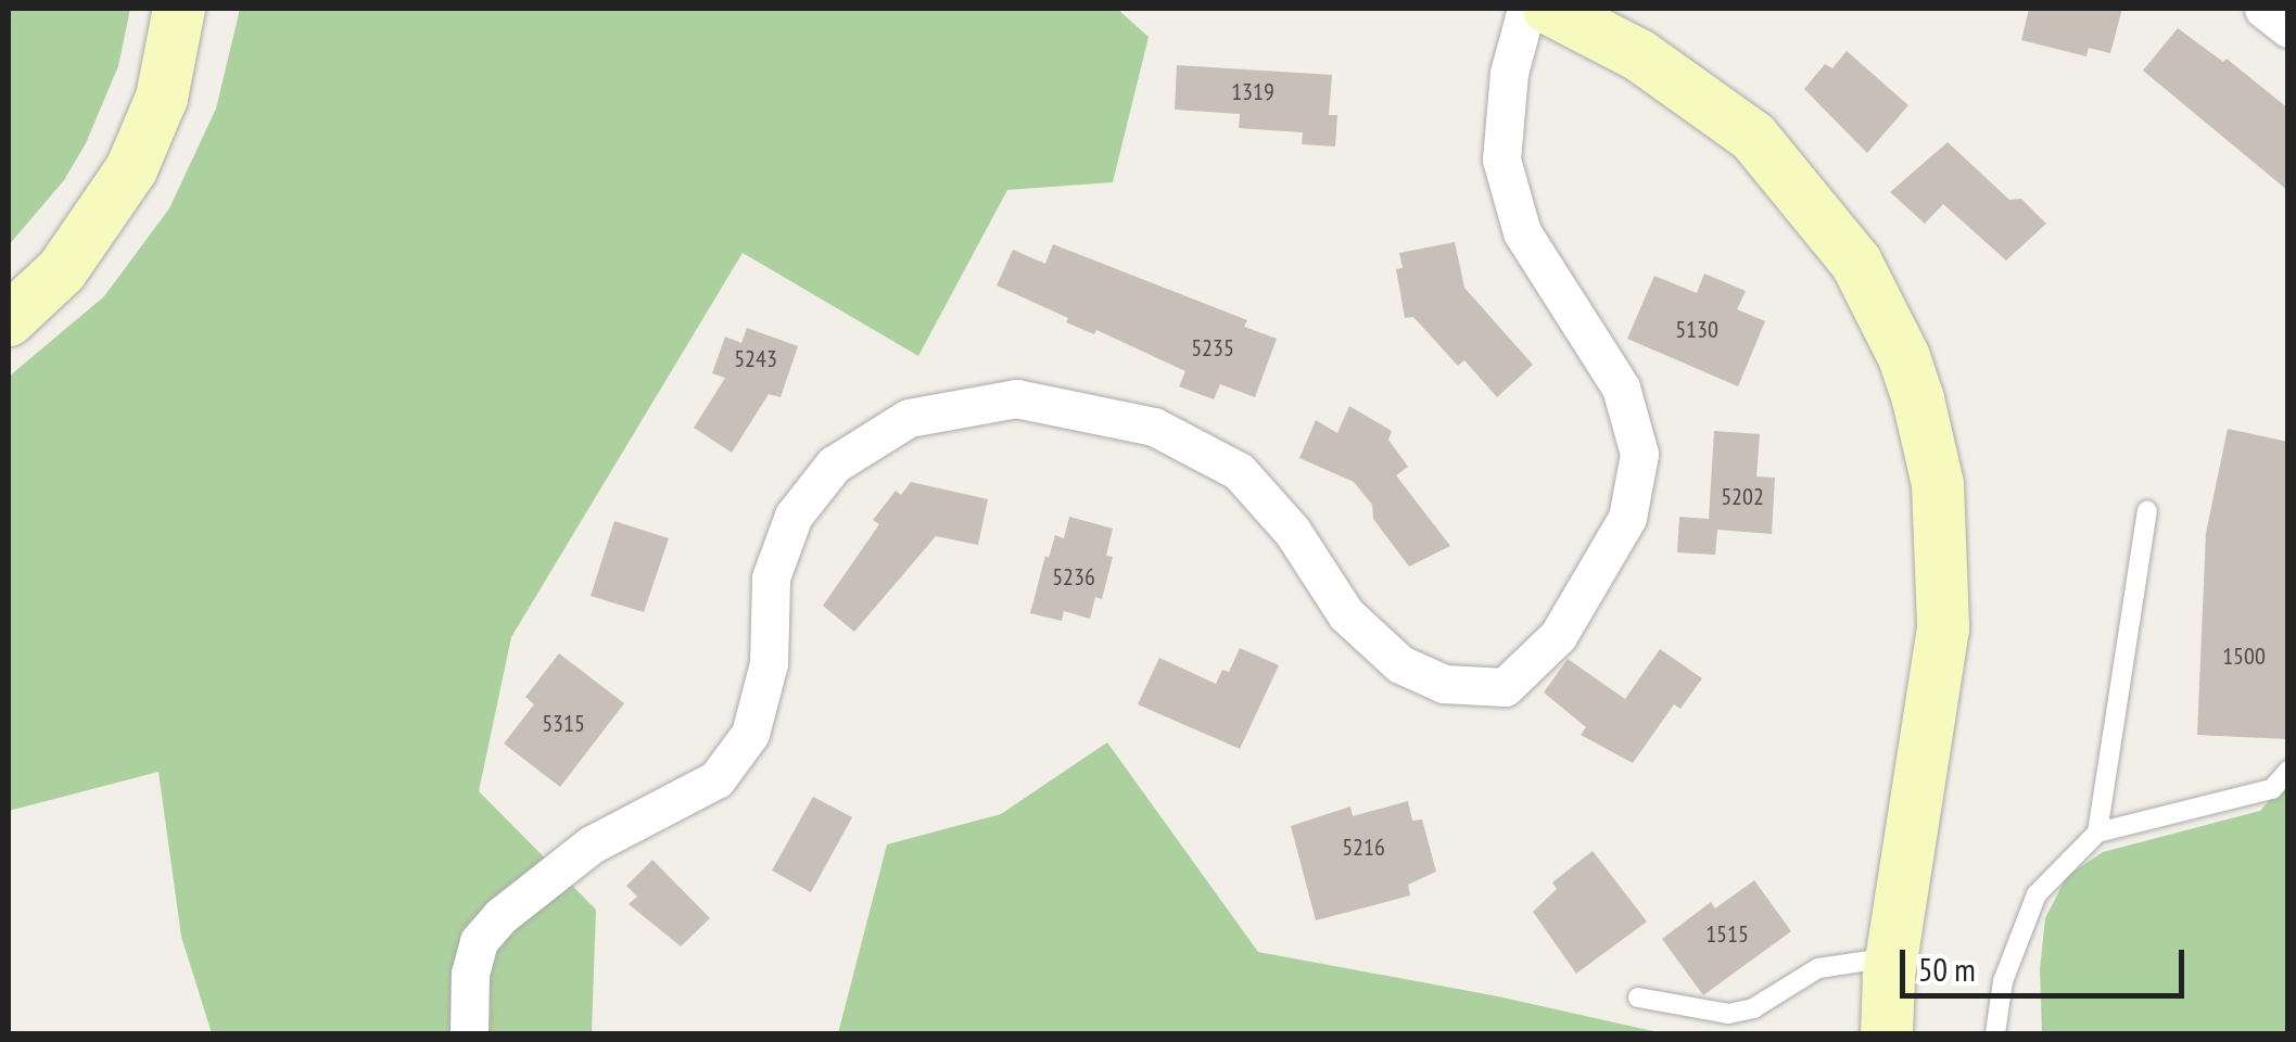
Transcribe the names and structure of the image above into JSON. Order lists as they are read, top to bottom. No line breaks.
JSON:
{"house_numbers":["1319","5130","5235","5243","5202","5236","1500","5315","5216","1515"],"scale_bar":"50 m"}
